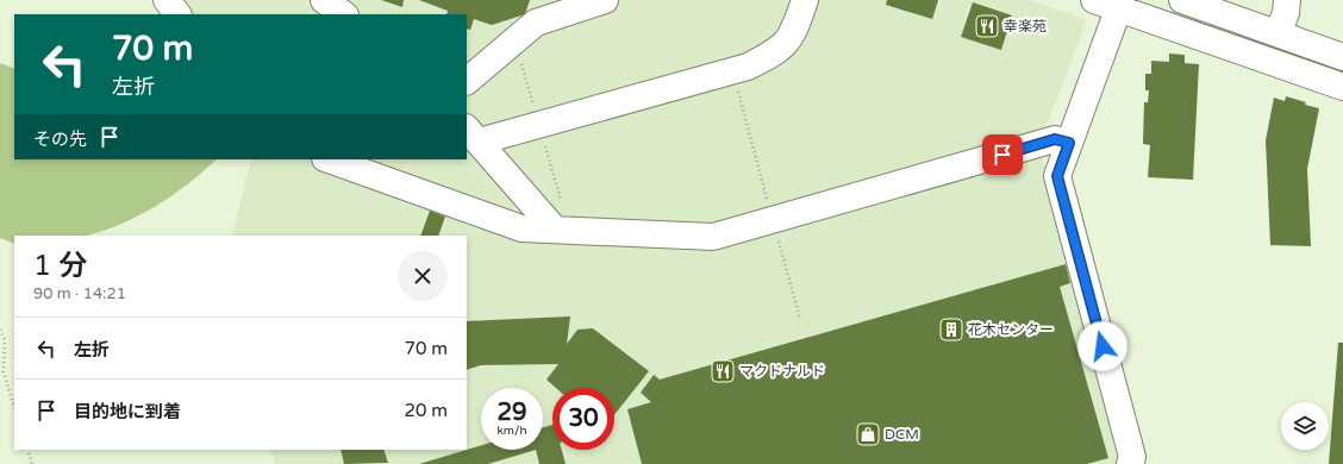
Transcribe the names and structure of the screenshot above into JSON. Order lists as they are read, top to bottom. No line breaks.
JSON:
{"places":{"restaurant":["幸楽苑","マクドナルド"],"building":["花木センター"],"shop":["DCM"]},"page":{"turn":["70 m","左折"],"then":"その先","heading":["1 分","90 m · 14:21"],"list":[{"name":"左折","value":"70 m"},{"name":"目的地に到着","value":"20 m"}],"speed":"29 km/h","limit":"30"}}
